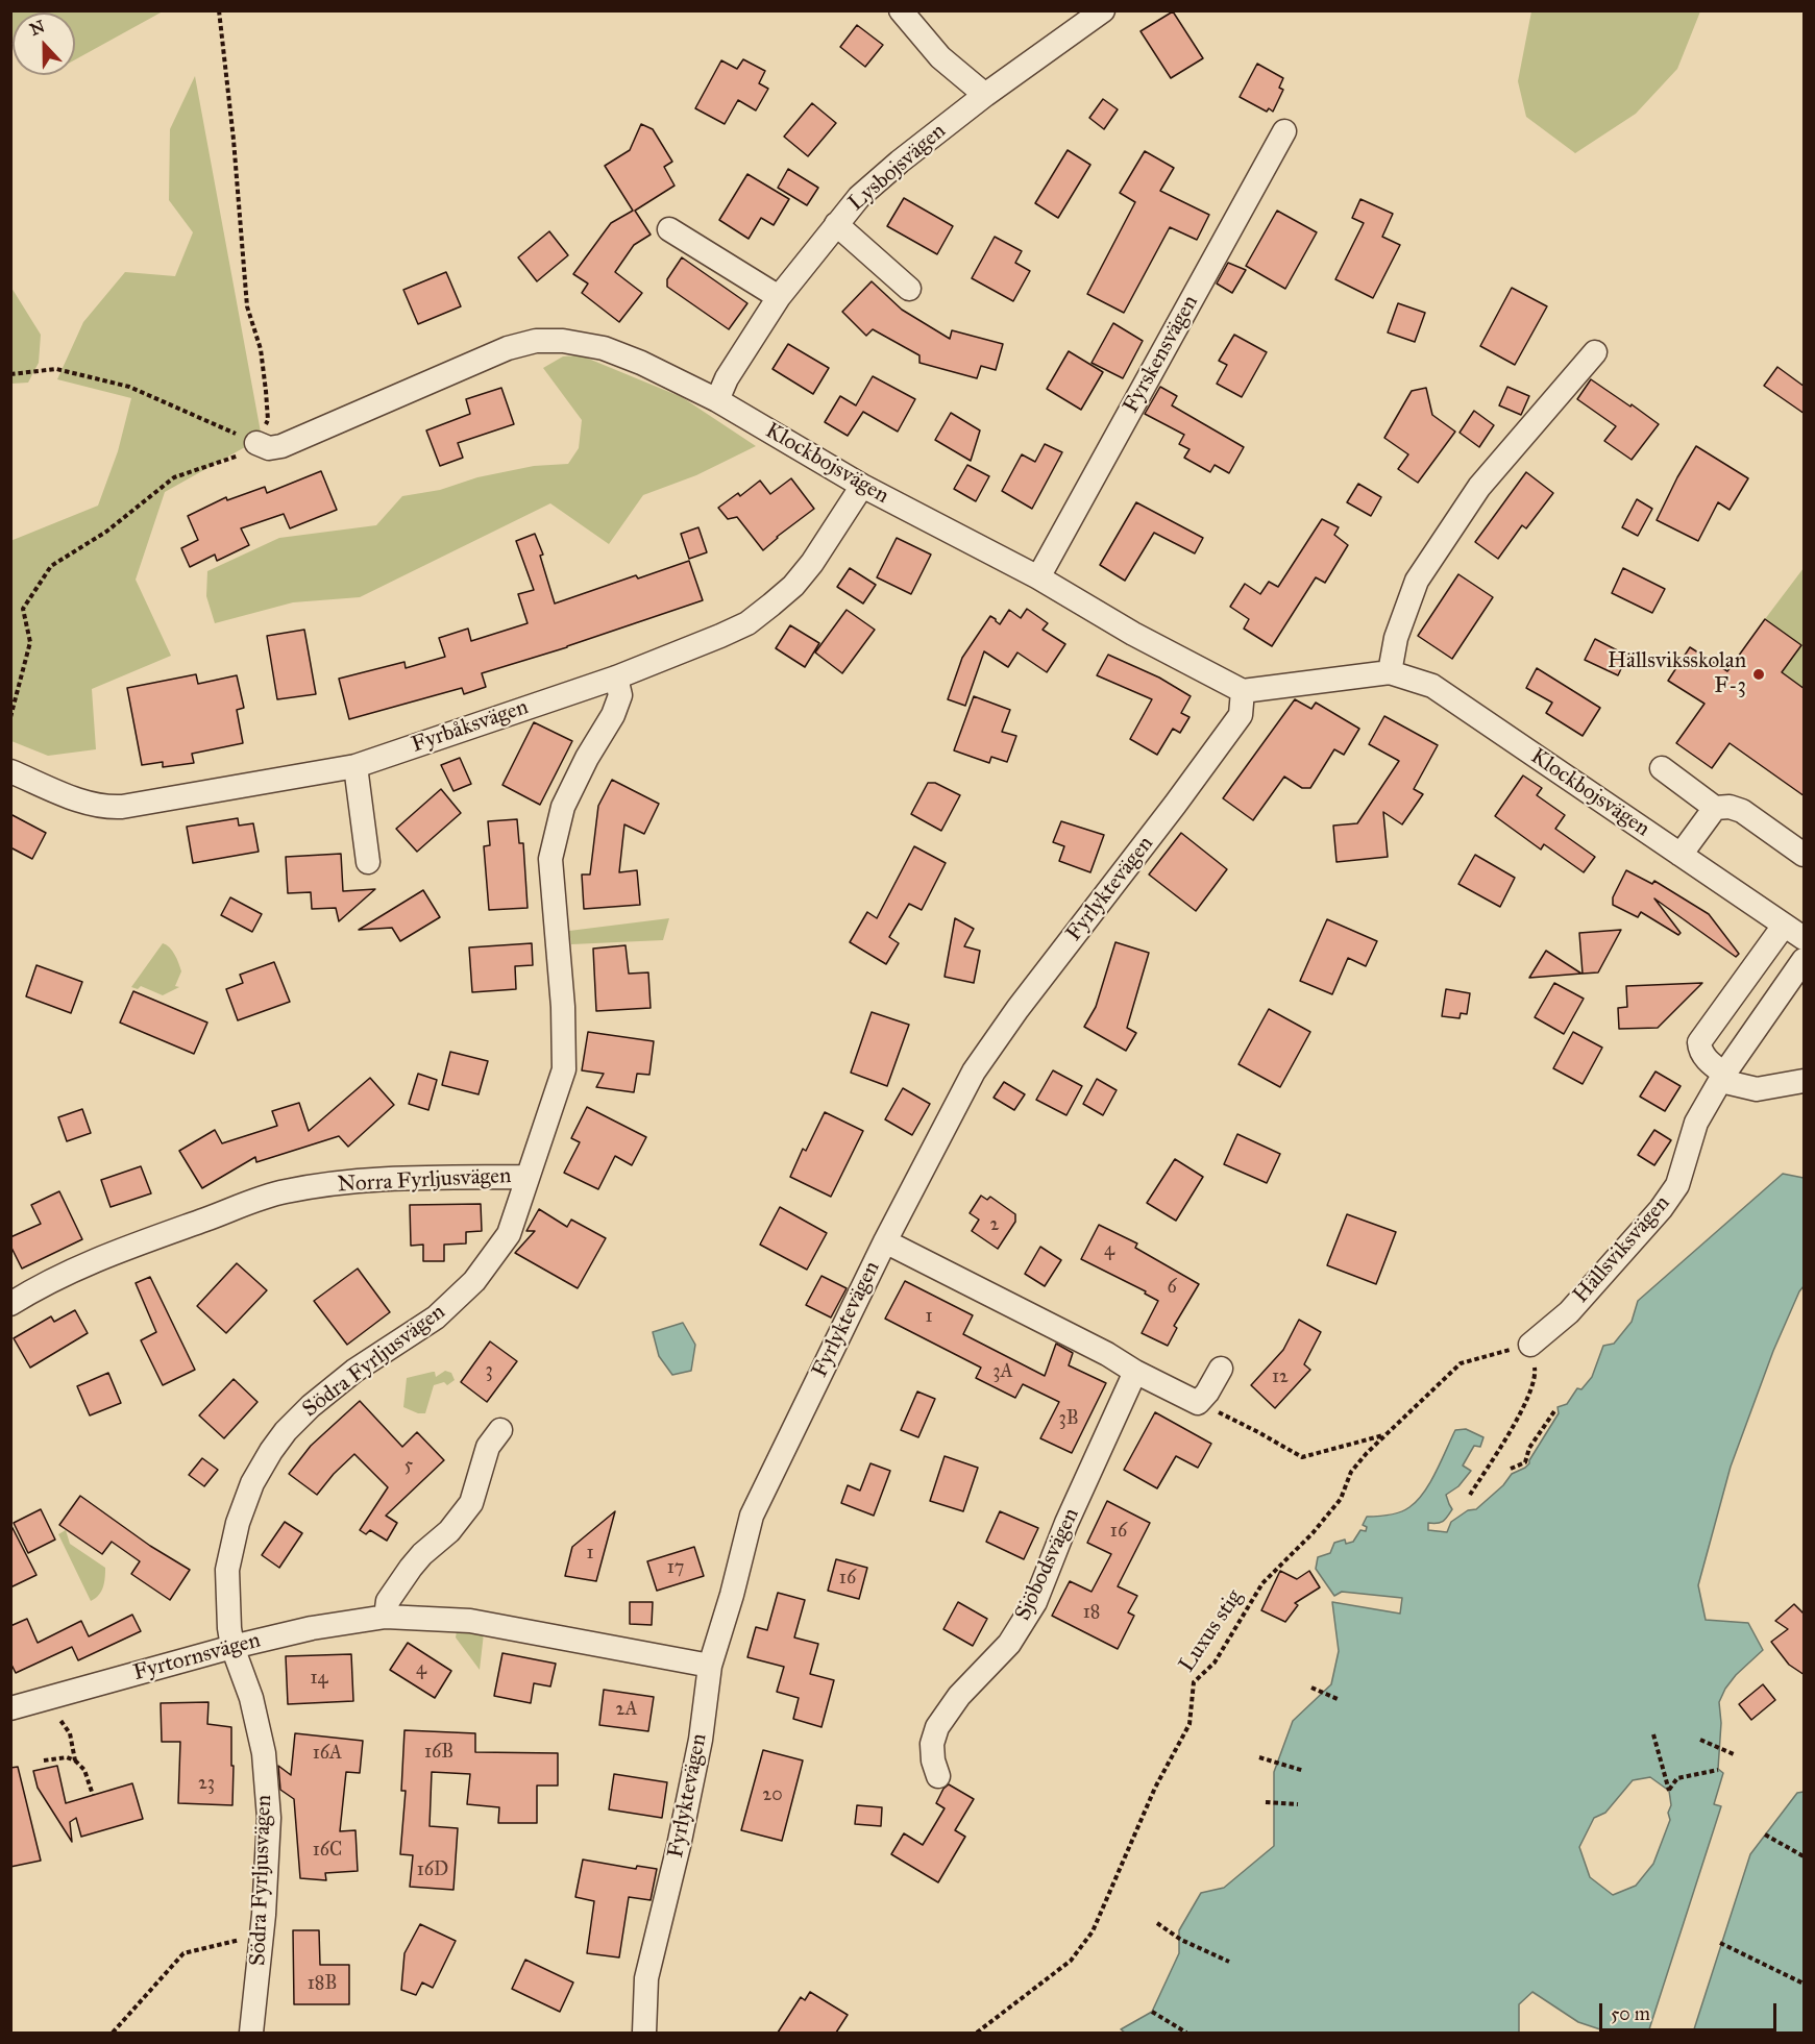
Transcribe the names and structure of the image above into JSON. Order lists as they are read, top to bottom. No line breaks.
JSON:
{"streets":{"street":["Lysbojsvägen","Fyrskensvägen","Klockbojsvägen","Fyrbåksvägen","Fyrlyktevägen","Norra Fyrljusvägen","Hällsviksvägen","Södra Fyrljusvägen","Sjöbodsvägen","Fyrtornsvägen"],"path":["Luxus stig"]},"crossings":[["Lysbojsvägen","Klockbojsvägen"],["Fyrskensvägen","Klockbojsvägen"],["Klockbojsvägen","Fyrbåksvägen"],["Klockbojsvägen","Fyrlyktevägen"],["Fyrbåksvägen","Norra Fyrljusvägen"],["Fyrlyktevägen","Fyrtornsvägen"],["Norra Fyrljusvägen","Södra Fyrljusvägen"],["Hällsviksvägen","Luxus stig"],["Södra Fyrljusvägen","Fyrtornsvägen"]],"places":["Hällsviksskolan F-3"],"house_numbers":["2","4","6","1","3","3A","12","3B","5","16","1","17","16","18","4","14","2A","16B","16A","23","20","16C","16D","18B"],"scale_bar":"50 m","north":"top"}
